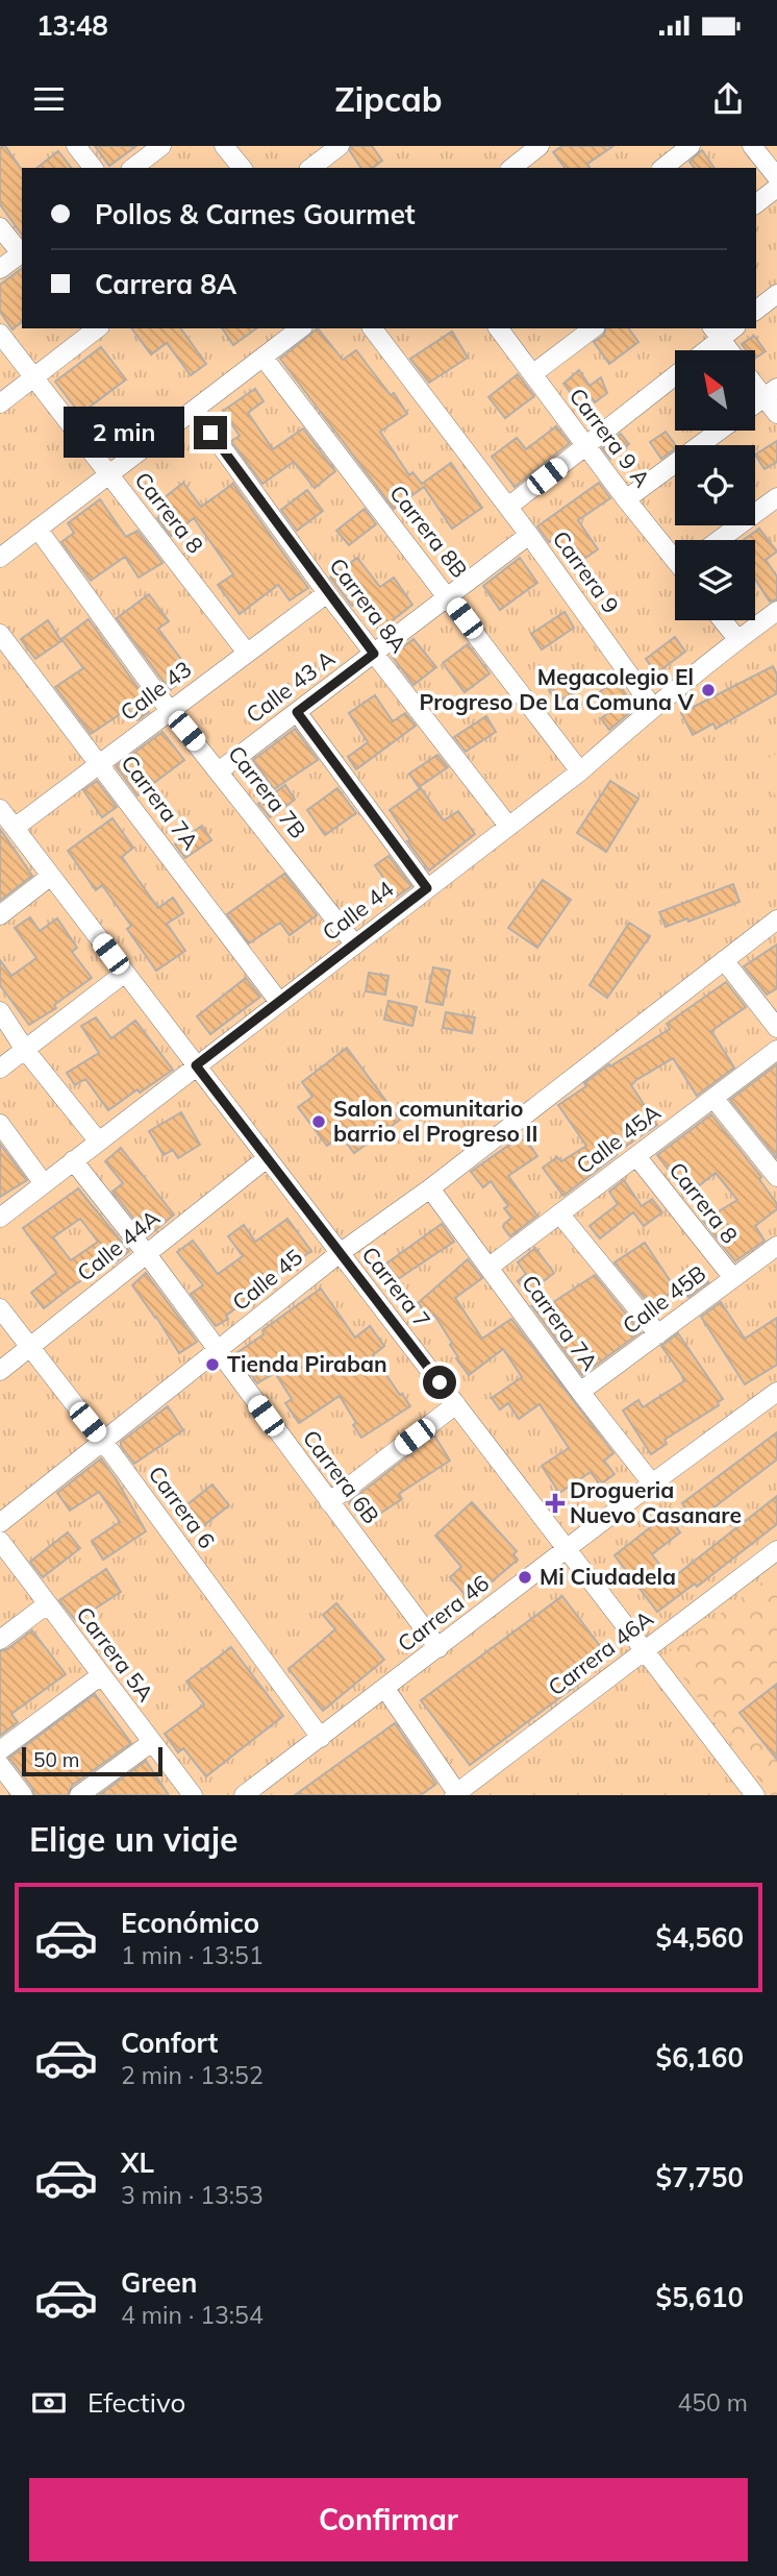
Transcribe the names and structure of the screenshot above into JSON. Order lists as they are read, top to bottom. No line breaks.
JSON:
{"streets":{"street":["Carrera 9 A","Carrera 8","Carrera 8B","Carrera 9","Carrera 8A","Calle 43 A","Calle 43","Carrera 7B","Carrera 7A","Calle 44","Calle 45A","Calle 44A","Calle 45","Carrera 7","Calle 45B","Carrera 6B","Carrera 6","Carrera 46","Carrera 46A","Carrera 5A"]},"crossings":[["Carrera 8","Calle 43"],["Carrera 8","Calle 45A"],["Carrera 8","Calle 45B"],["Carrera 8B","Calle 43 A"],["Carrera 8B","Calle 44"],["Carrera 9","Calle 43 A"],["Carrera 9","Calle 44"],["Carrera 8A","Calle 43 A"],["Carrera 8A","Calle 43"],["Carrera 8A","Calle 44"],["Calle 43 A","Carrera 7B"],["Calle 43","Carrera 7B"],["Calle 43","Carrera 7A"],["Calle 43","Carrera 7"],["Carrera 7B","Calle 44"],["Carrera 7A","Calle 44"],["Carrera 7A","Calle 45A"],["Carrera 7A","Calle 45"],["Carrera 7A","Calle 45B"],["Carrera 7A","Carrera 46"],["Calle 44","Carrera 7"],["Calle 44","Carrera 6B"],["Calle 44A","Carrera 7"],["Calle 44A","Carrera 6B"],["Calle 44A","Carrera 6"],["Calle 45","Carrera 7"],["Calle 45","Carrera 6B"],["Calle 45","Carrera 6"],["Carrera 7","Carrera 46"],["Carrera 7","Carrera 46A"],["Carrera 6B","Carrera 46"],["Carrera 6","Carrera 46"]],"places":{"other":["Megacolegio El Progreso De La Comuna V","Salon comunitario barrio el Progreso II","Tienda Piraban","Mi Ciudadela"],"health":["Drogueria Nuevo Casanare"]},"scale_bar":"50 m","north":"top left","page":{"status":"13:48","header":"Zipcab","banner":["Pollos & Carnes Gourmet","Carrera 8A"],"bubble":"2 min","scale":"50 m","heading":"Elige un viaje","list":[{"name":"Económico","note":"1 min · 13:51","value":"$4,560"},{"name":"Confort","note":"2 min · 13:52","value":"$6,160"},{"name":"XL","note":"3 min · 13:53","value":"$7,750"},{"name":"Green","note":"4 min · 13:54","value":"$5,610"}],"pay":["Efectivo","450 m"],"buttons":"Confirmar"}}
